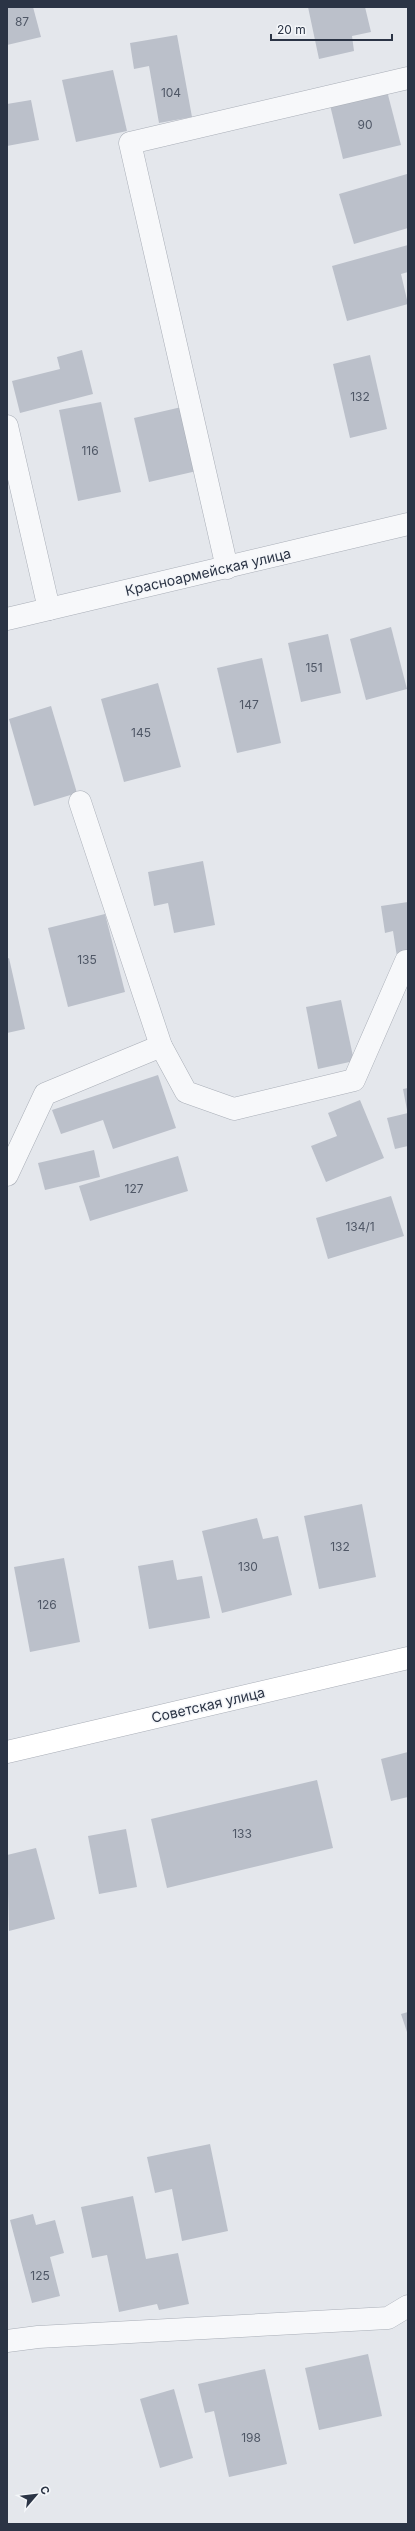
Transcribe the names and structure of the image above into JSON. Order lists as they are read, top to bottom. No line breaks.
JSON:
{"streets":{"main road":["Советская улица"],"street":["Красноармейская улица"]},"house_numbers":["87","104","90","132","116","151","147","145","135","127","134/1","132","130","126","133","125","198"],"scale_bar":"20 m","north":"top right"}
